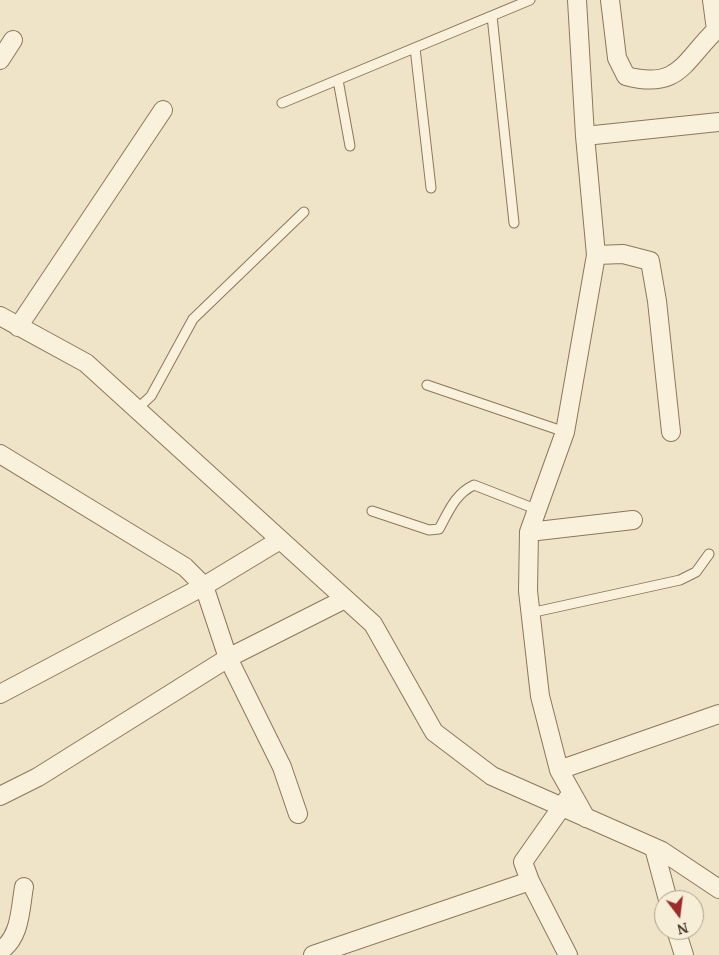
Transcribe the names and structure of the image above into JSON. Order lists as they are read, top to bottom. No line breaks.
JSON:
{"north":"bottom"}
